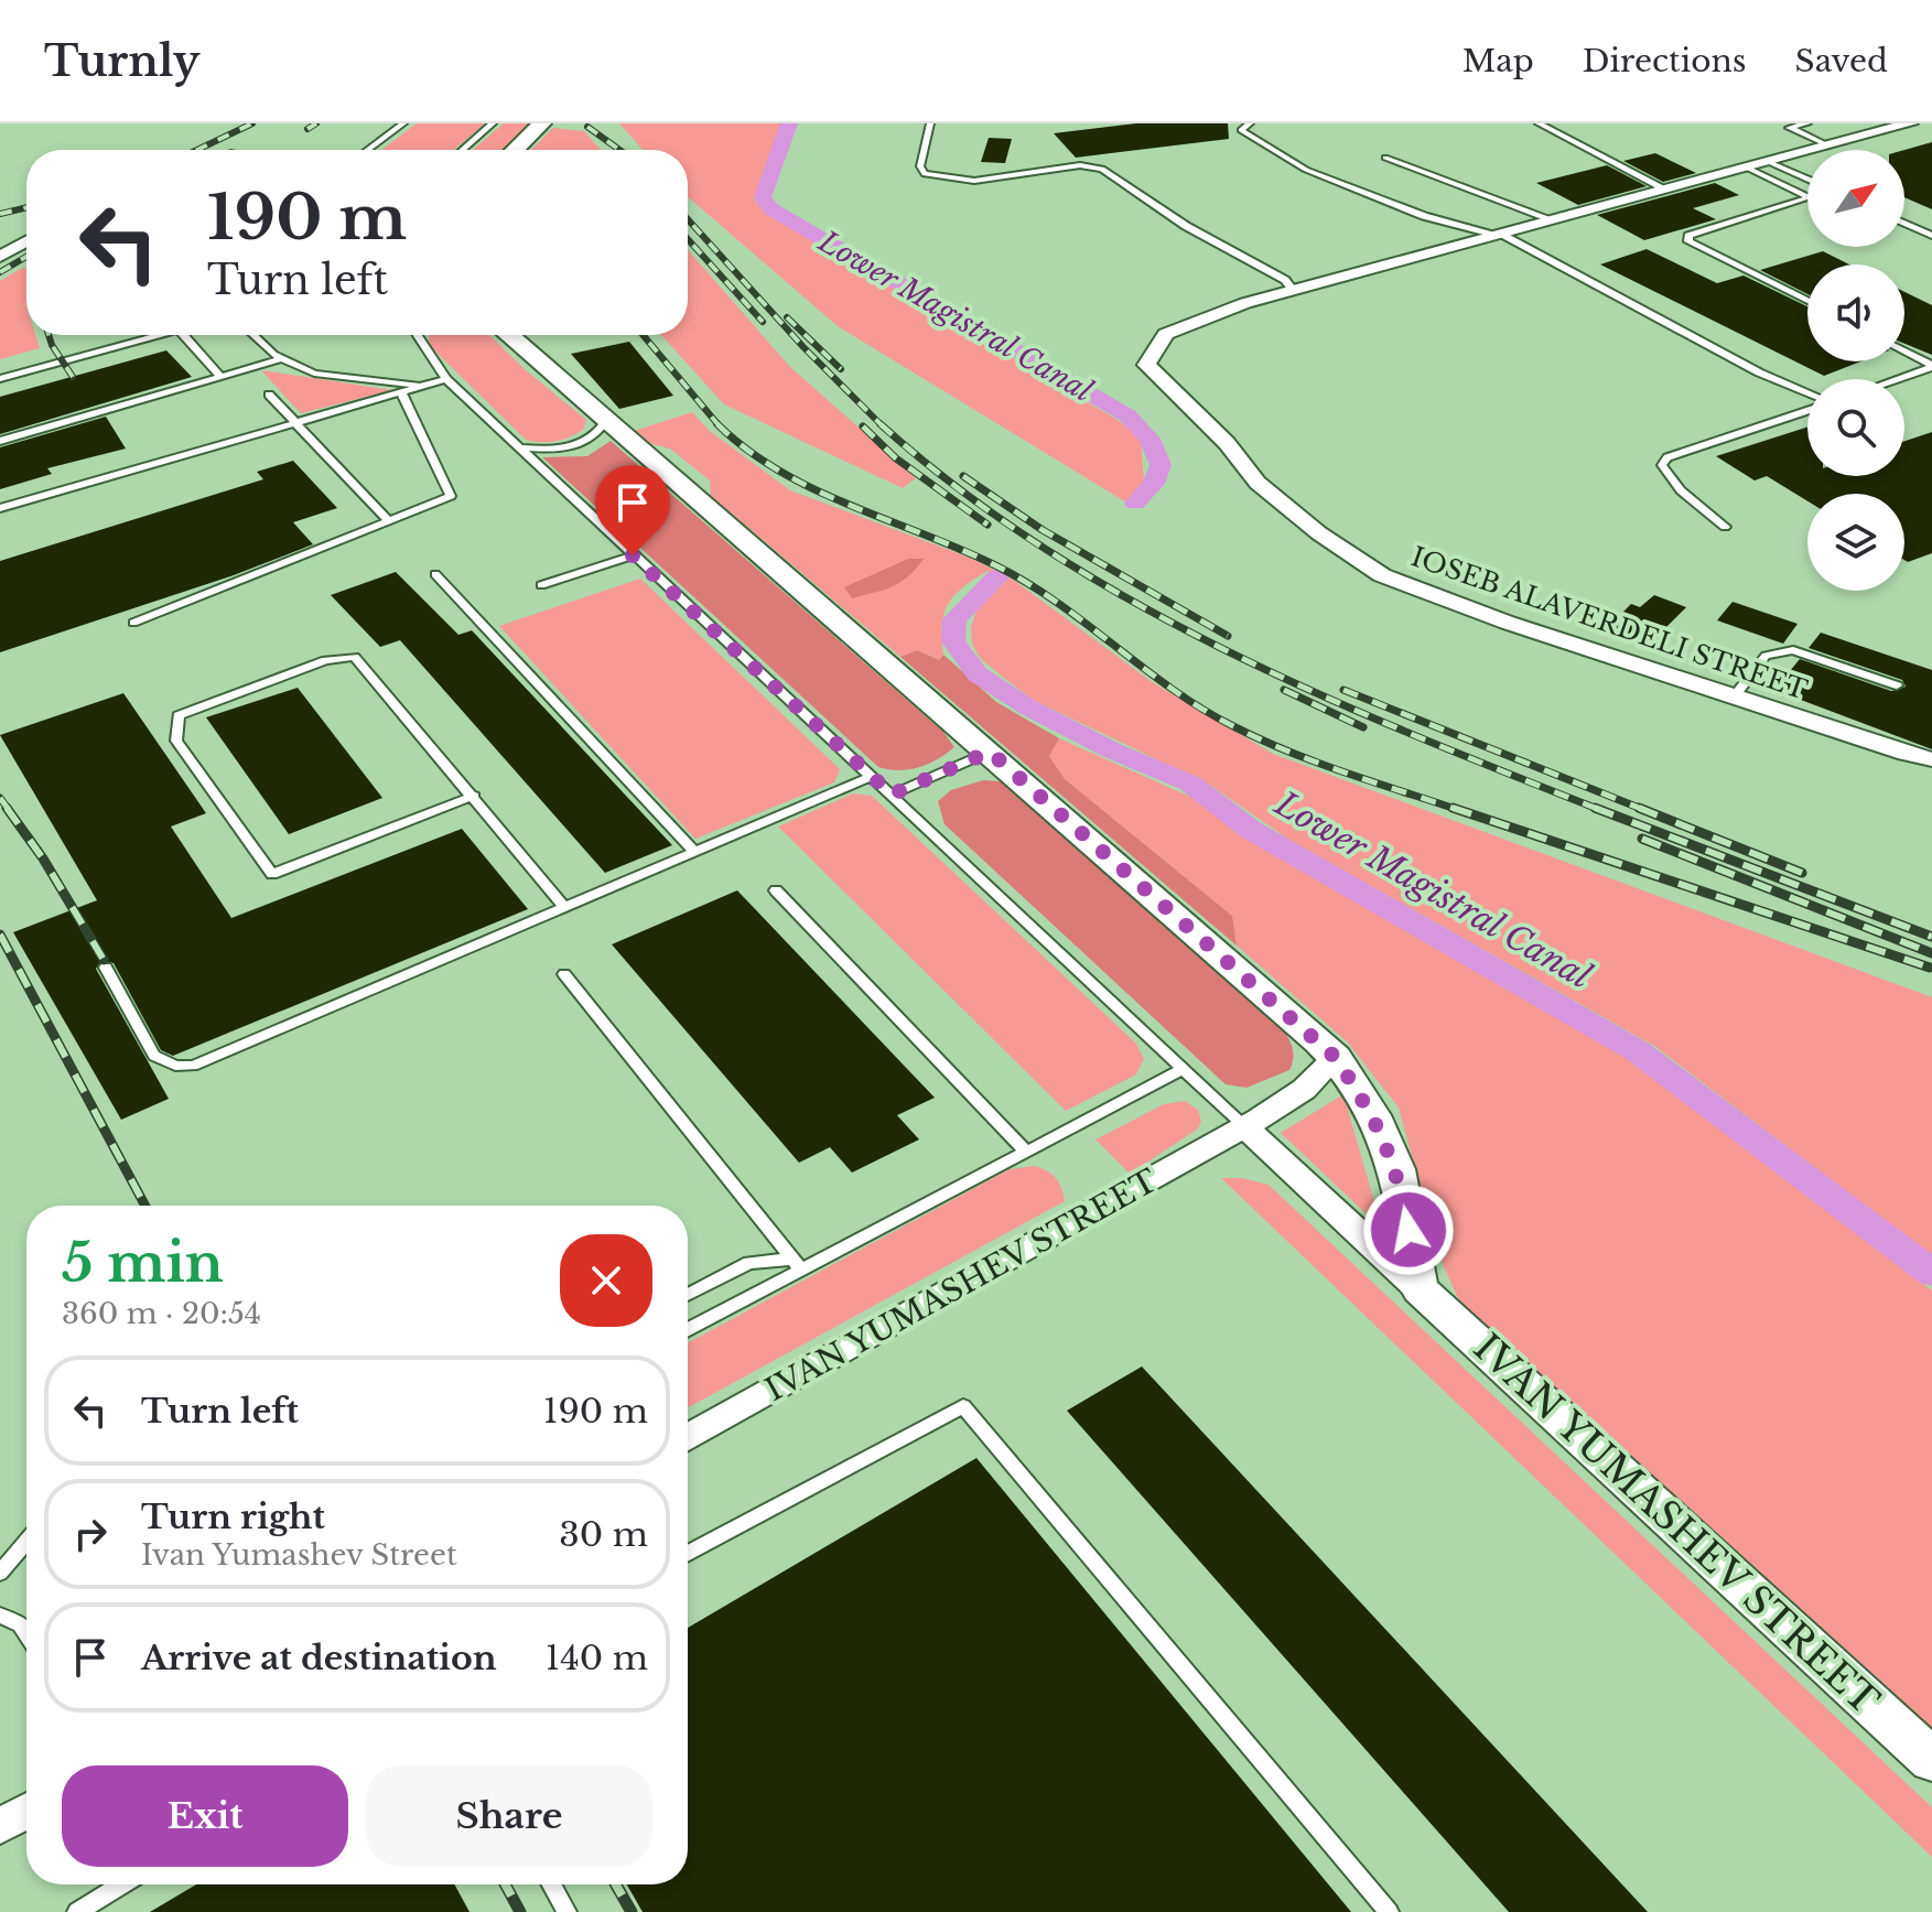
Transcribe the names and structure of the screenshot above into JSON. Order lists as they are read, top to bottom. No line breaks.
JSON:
{"streets":{"street":["IOSEB ALAVERDELI STREET","IVAN YUMASHEV STREET"]},"water":["Lower Magistral Canal"],"north":"top right","page":{"header":"Turnly","nav":["Map","Directions","Saved"],"turn":["190 m","Turn left"],"heading":["5 min","360 m · 20:54"],"list":[{"name":"Turn left","value":"190 m"},{"name":"Turn right","note":"Ivan Yumashev Street","value":"30 m"},{"name":"Arrive at destination","value":"140 m"}],"buttons":["Exit","Share"]}}
